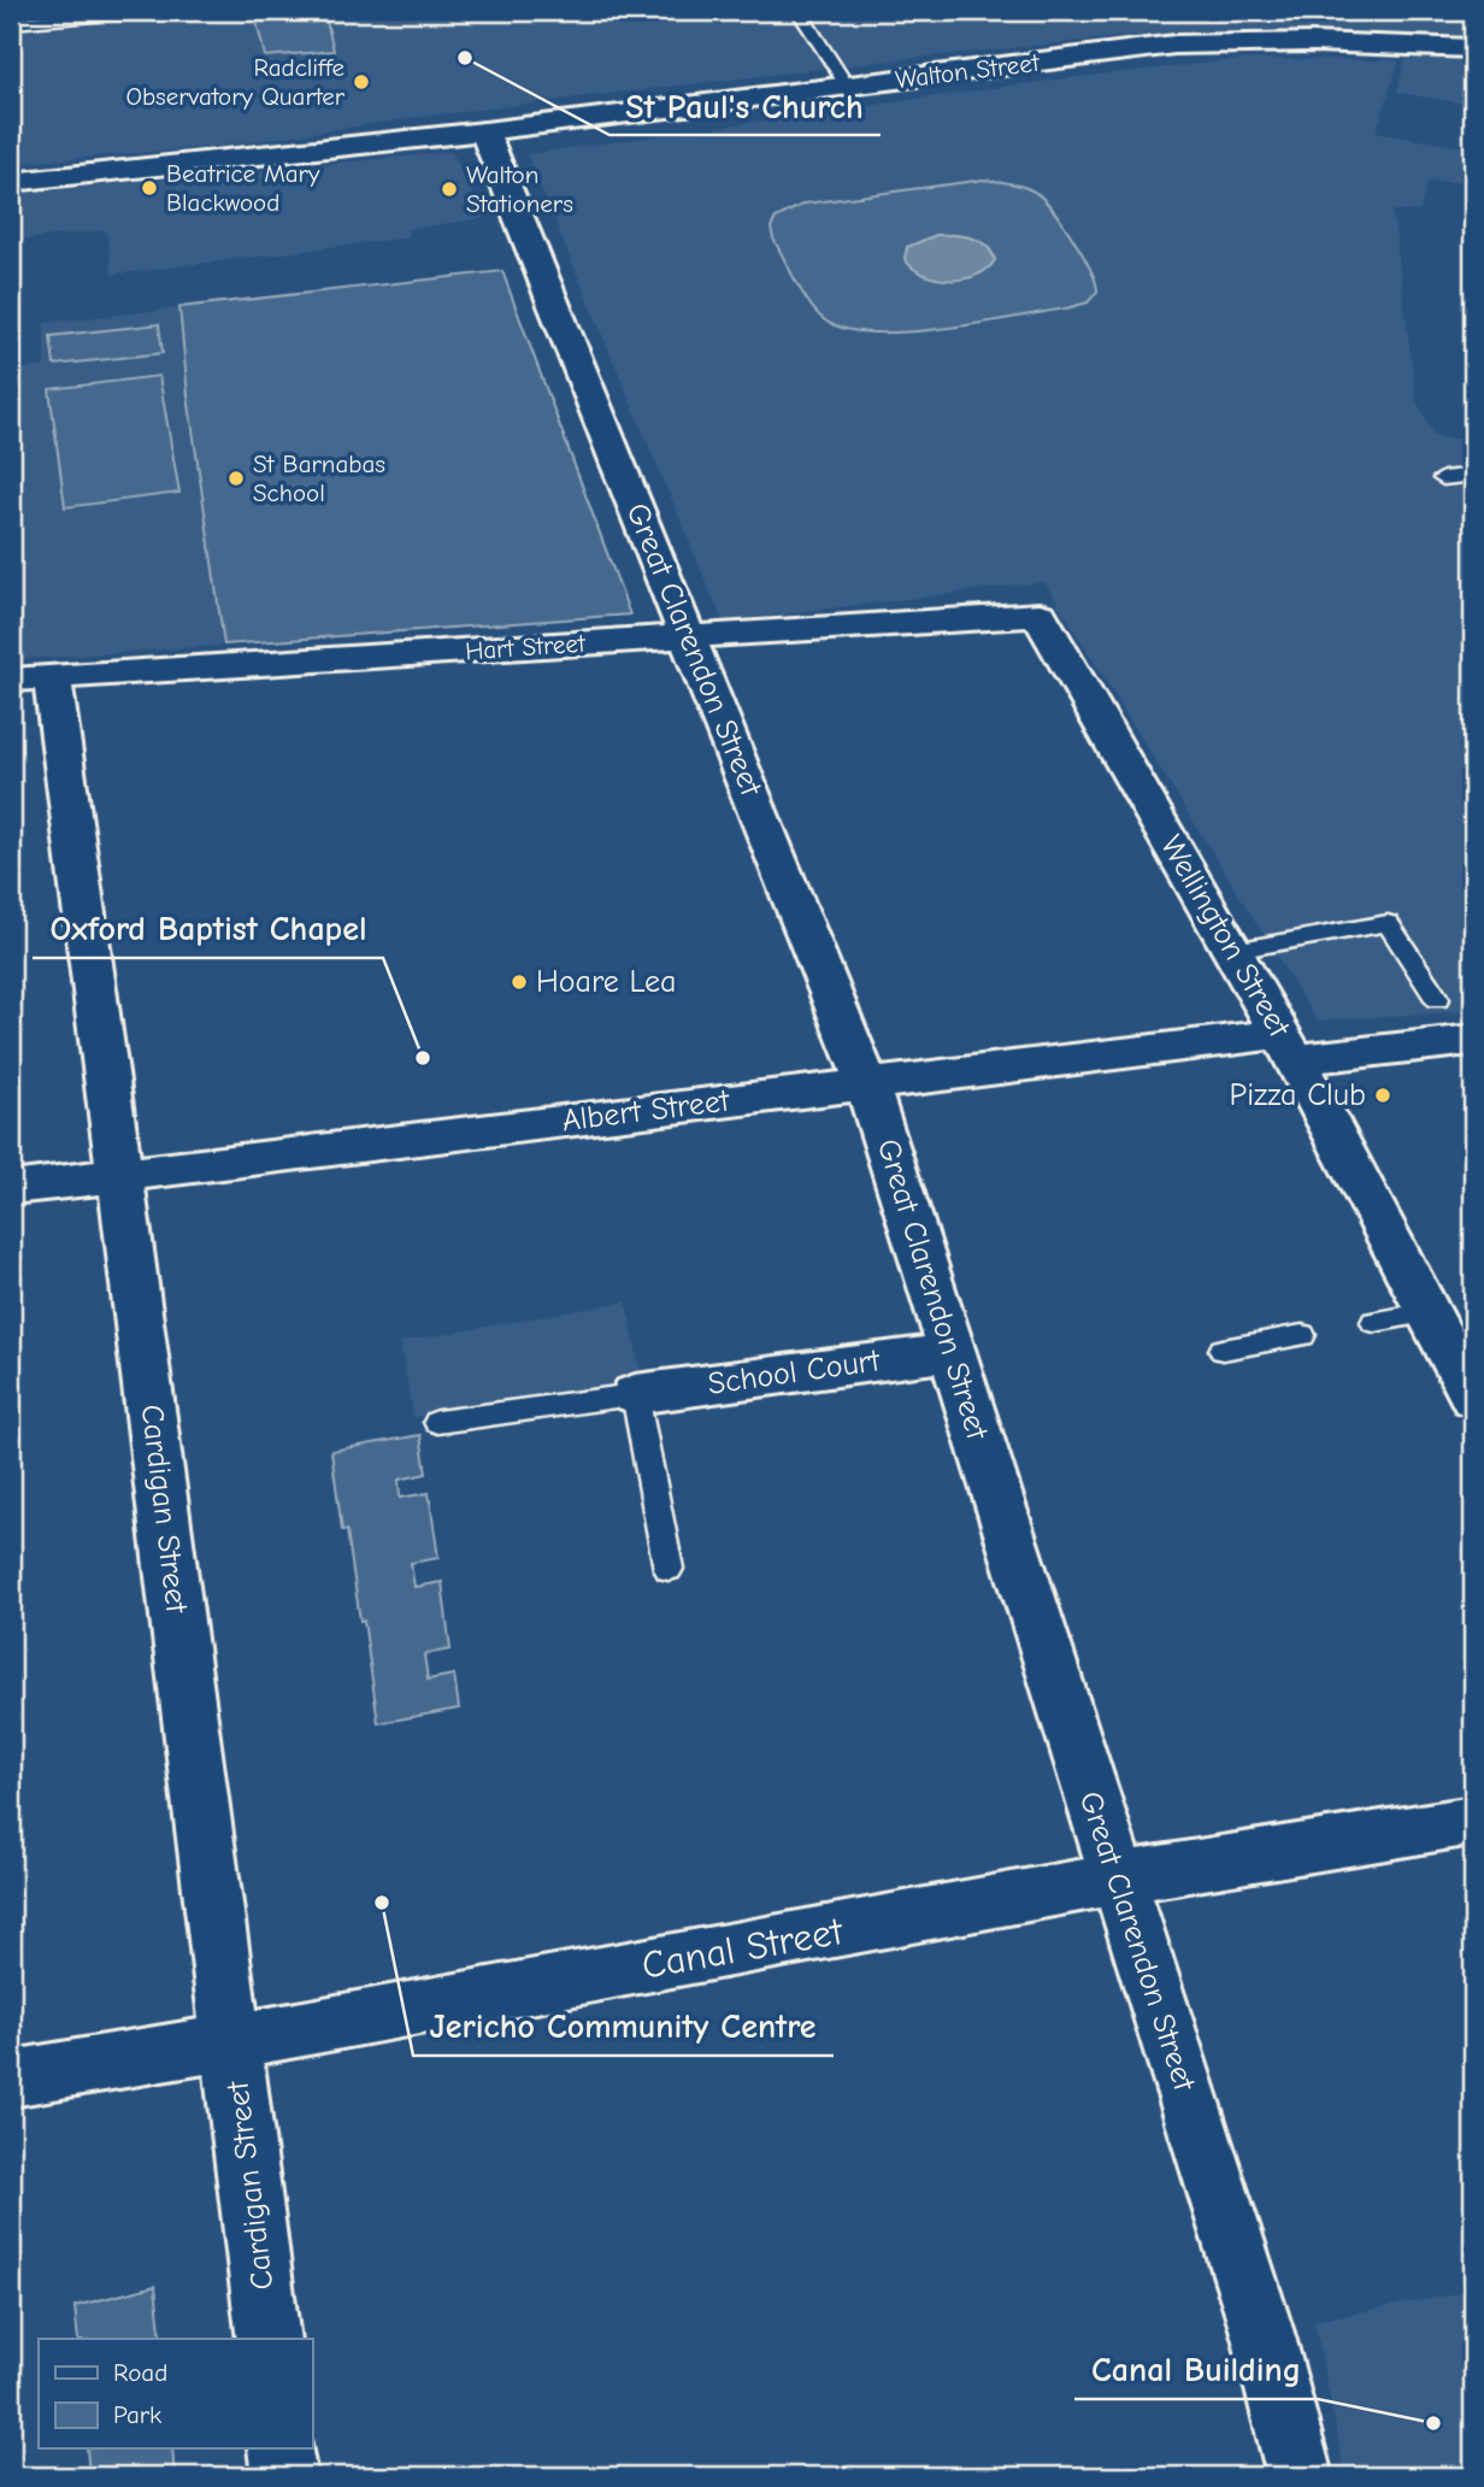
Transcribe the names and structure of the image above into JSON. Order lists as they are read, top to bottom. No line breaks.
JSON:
{"streets":{"street":["Walton Street","Hart Street","Great Clarendon Street","Wellington Street","Albert Street","School Court","Cardigan Street","Canal Street"]},"crossings":[["Walton Street","Great Clarendon Street"],["Hart Street","Great Clarendon Street"],["Hart Street","Wellington Street"],["Hart Street","Cardigan Street"],["Great Clarendon Street","Albert Street"],["Great Clarendon Street","School Court"],["Great Clarendon Street","Canal Street"],["Wellington Street","Albert Street"],["Albert Street","Cardigan Street"],["Cardigan Street","Canal Street"]],"places":["St Paul's Church","Radcliffe Observatory Quarter","Beatrice Mary Blackwood","Walton Stationers","St Barnabas School","Hoare Lea","Oxford Baptist Chapel","Pizza Club","Jericho Community Centre","Canal Building"],"legend":["Road","Park"]}
